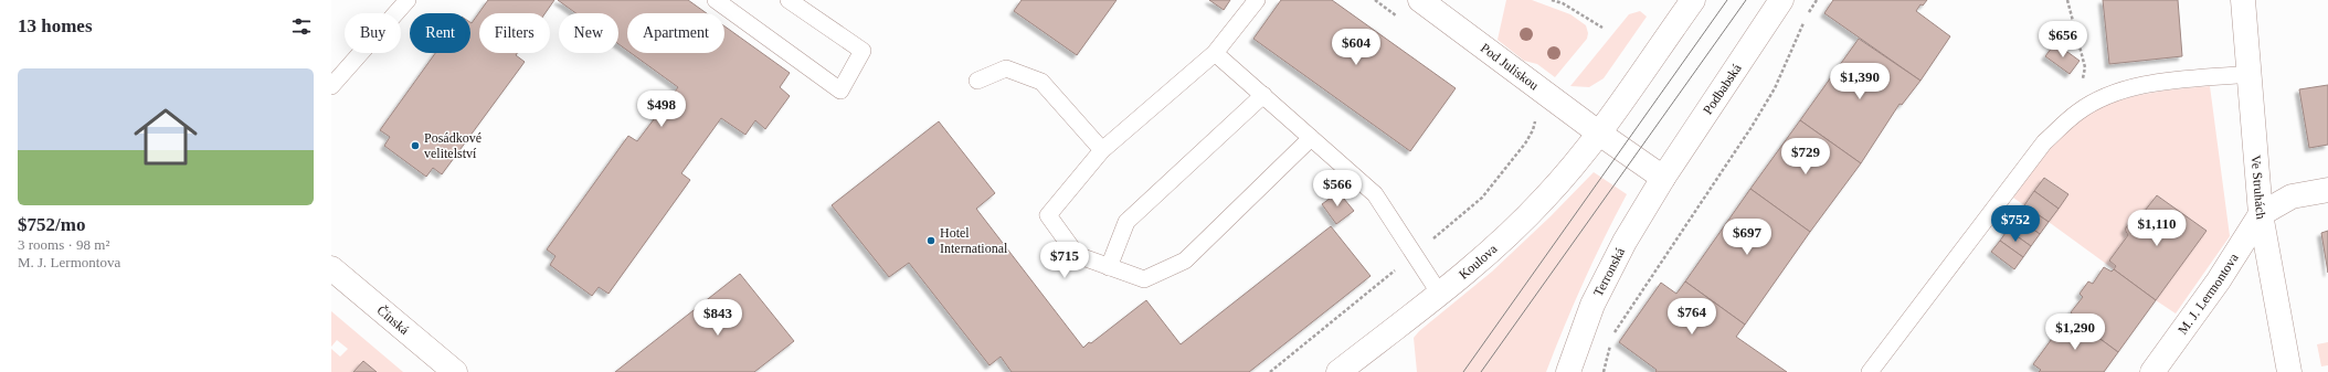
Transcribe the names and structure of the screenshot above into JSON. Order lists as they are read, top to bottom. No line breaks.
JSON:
{"streets":{"street":["Pod Juliskou","Podbabská","Ve Struhách","Koulova","Terronská","M. J. Lermontova","Čínská"]},"crossings":[["Pod Juliskou","Podbabská"],["Pod Juliskou","Koulova"],["Pod Juliskou","Terronská"],["Podbabská","Terronská"],["Ve Struhách","M. J. Lermontova"]],"places":["Posádkové velitelství","Hotel International"],"page":{"heading":"13 homes","chip":["Buy","Rent","Filters","New","Apartment"],"price":["$656","$604","$1,390","$498","$729","$566","$752","$1,110","$697","$715","$764","$843","$1,290"],"list":[{"name":"$752/mo","note":"3 rooms · 98 m² · M. J. Lermontova"}]}}
